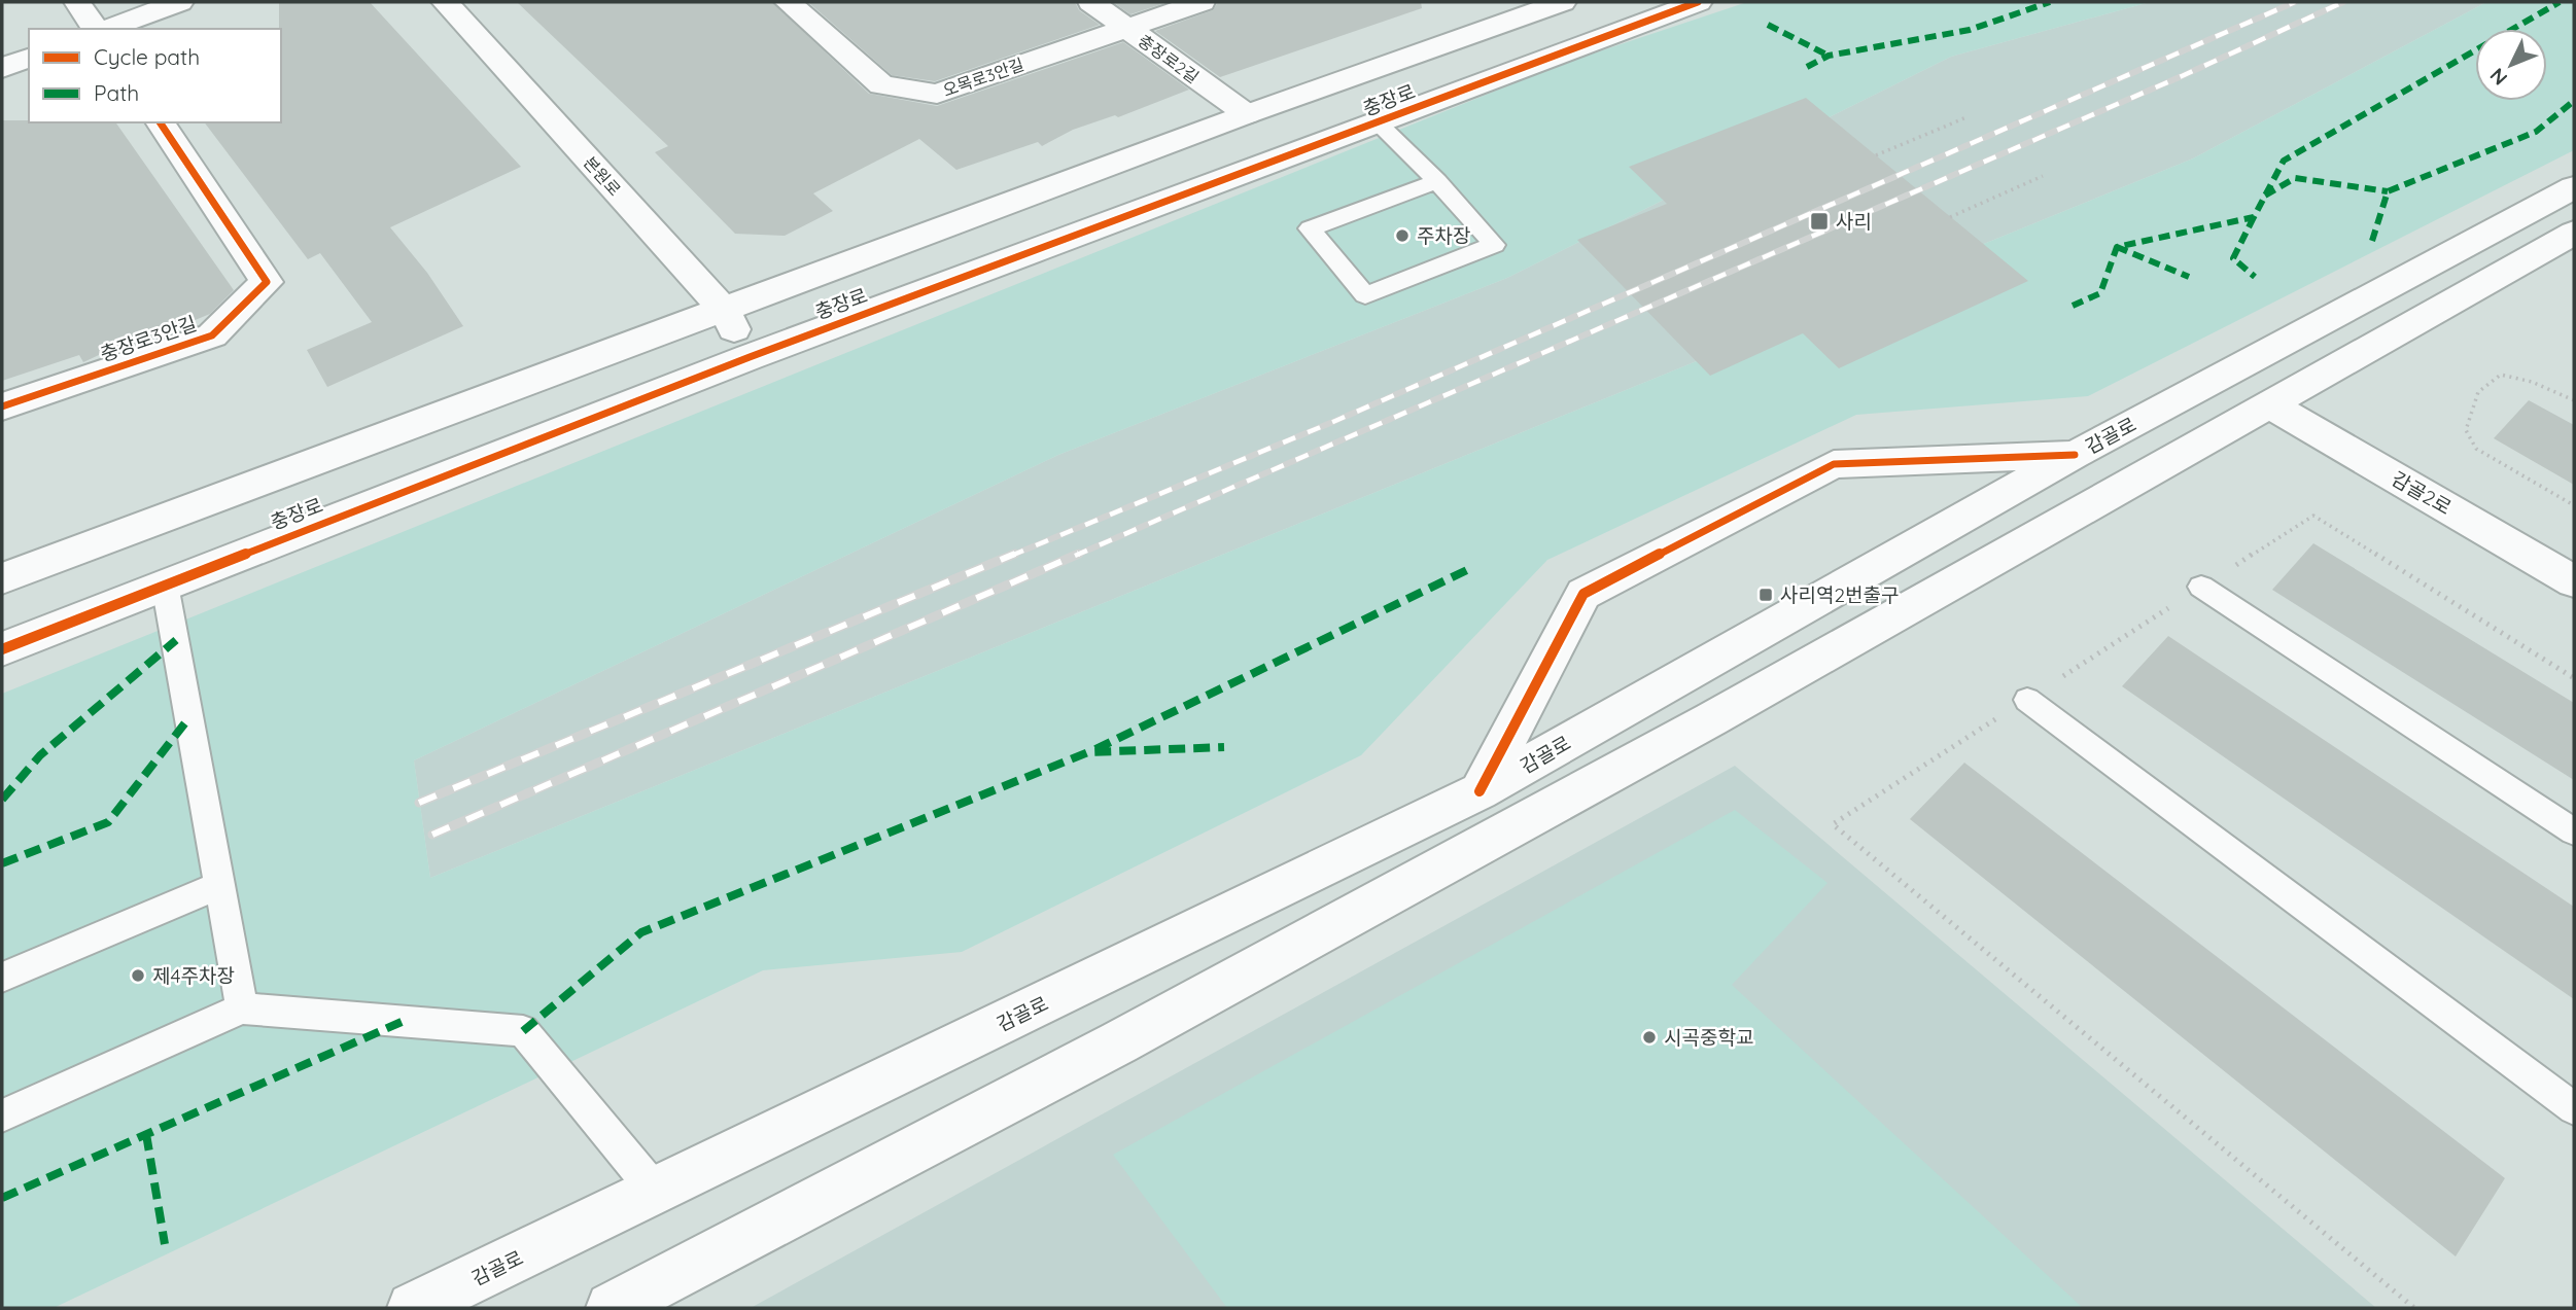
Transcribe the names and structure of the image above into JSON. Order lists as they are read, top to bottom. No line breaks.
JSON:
{"streets":{"street":["충장로2길","오목로3안길","충장로","본원로","충장로3안길","감골로","감골2로"]},"crossings":[["충장로2길","오목로3안길"],["충장로2길","충장로"],["충장로","본원로"]],"places":{"transit":["사리","사리역2번출구"],"other":["주차장","제4주차장","시곡중학교"]},"legend":["Cycle path","Path"],"north":"bottom left"}
